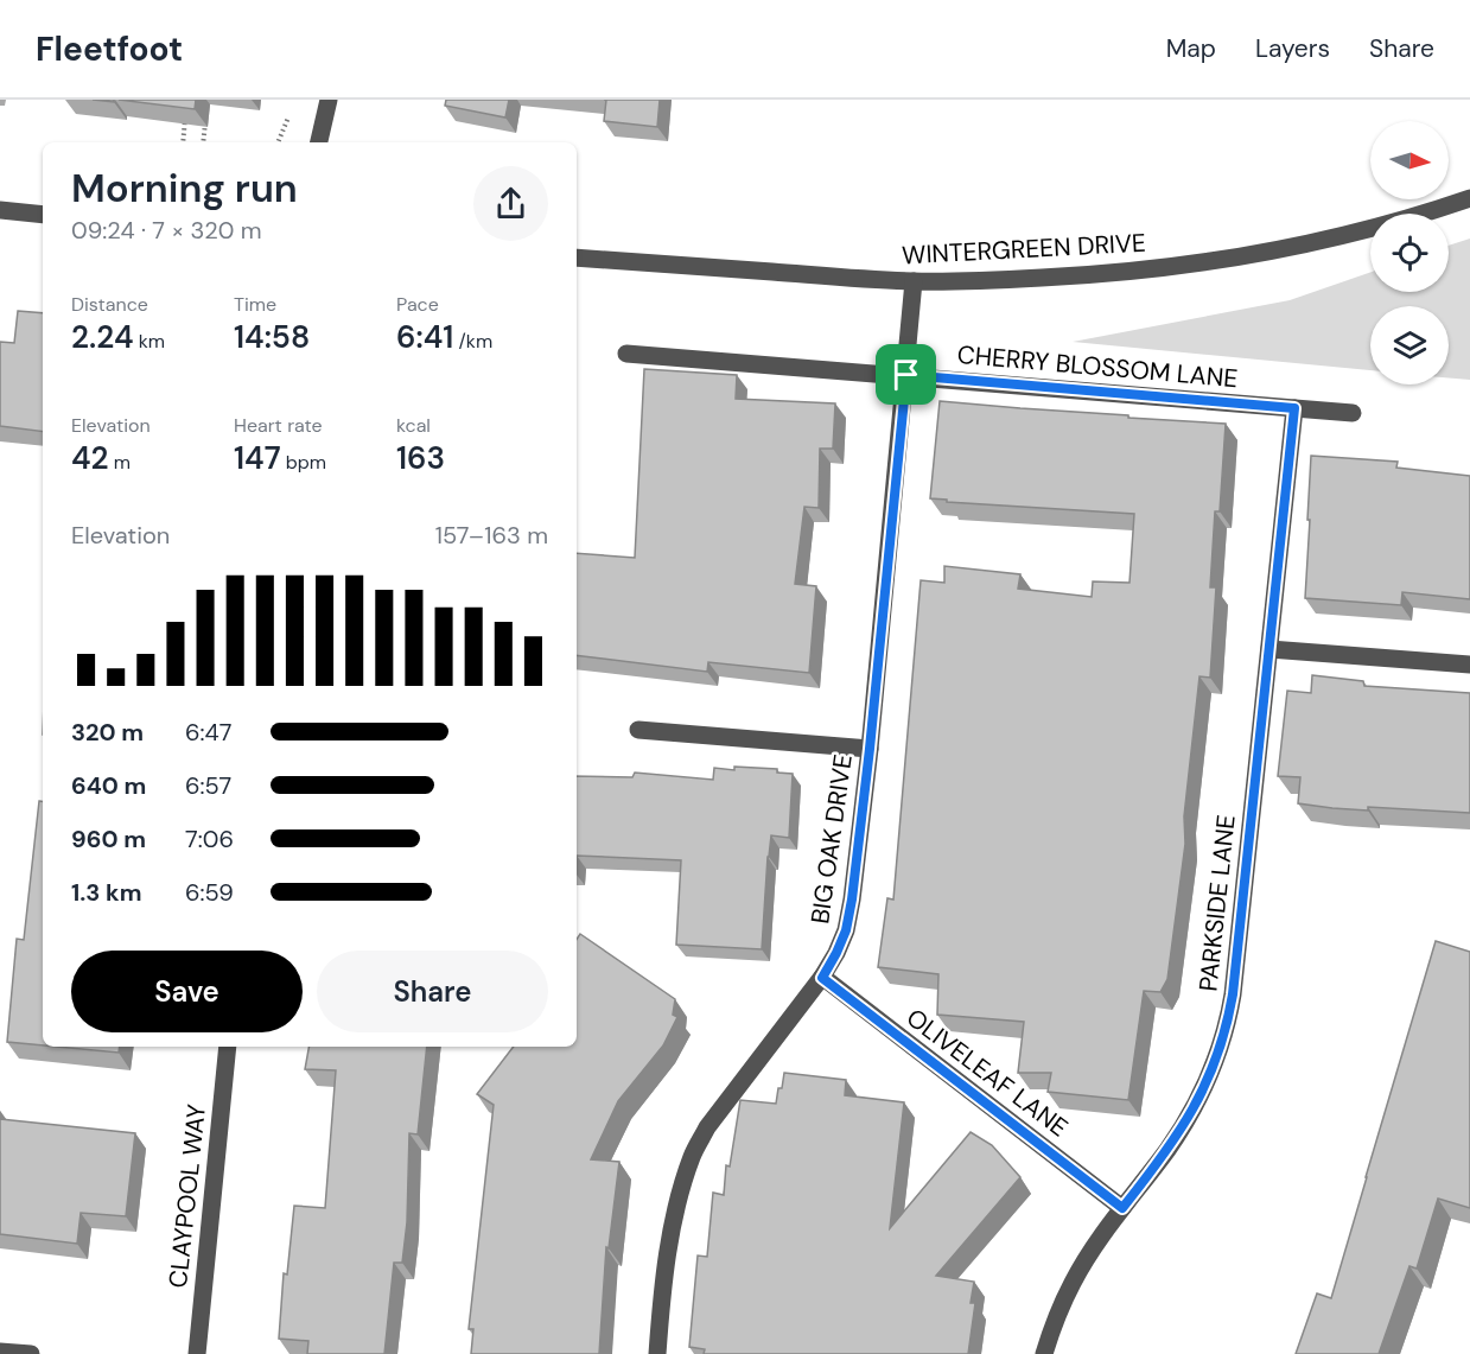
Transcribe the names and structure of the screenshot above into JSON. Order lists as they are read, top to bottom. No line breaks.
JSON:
{"streets":{"street":["WINTERGREEN DRIVE","CHERRY BLOSSOM LANE","BIG OAK DRIVE","PARKSIDE LANE","OLIVELEAF LANE","CLAYPOOL WAY"]},"crossings":[["WINTERGREEN DRIVE","BIG OAK DRIVE"],["CHERRY BLOSSOM LANE","BIG OAK DRIVE"],["CHERRY BLOSSOM LANE","PARKSIDE LANE"],["BIG OAK DRIVE","OLIVELEAF LANE"],["PARKSIDE LANE","OLIVELEAF LANE"]],"north":"right","page":{"header":"Fleetfoot","nav":["Map","Layers","Share"],"heading":["Morning run","09:24 · 7 × 320 m"],"stats":[["Distance","2.24 km"],["Time","14:58"],["Pace","6:41 /km"],["Elevation","42 m"],["Heart rate","147 bpm"],["kcal","163"]],"chart":["Elevation","157–163 m"],"list":[{"name":"320 m","note":"6:47"},{"name":"640 m","note":"6:57"},{"name":"960 m","note":"7:06"},{"name":"1.3 km","note":"6:59"}],"buttons":["Save","Share"]}}
